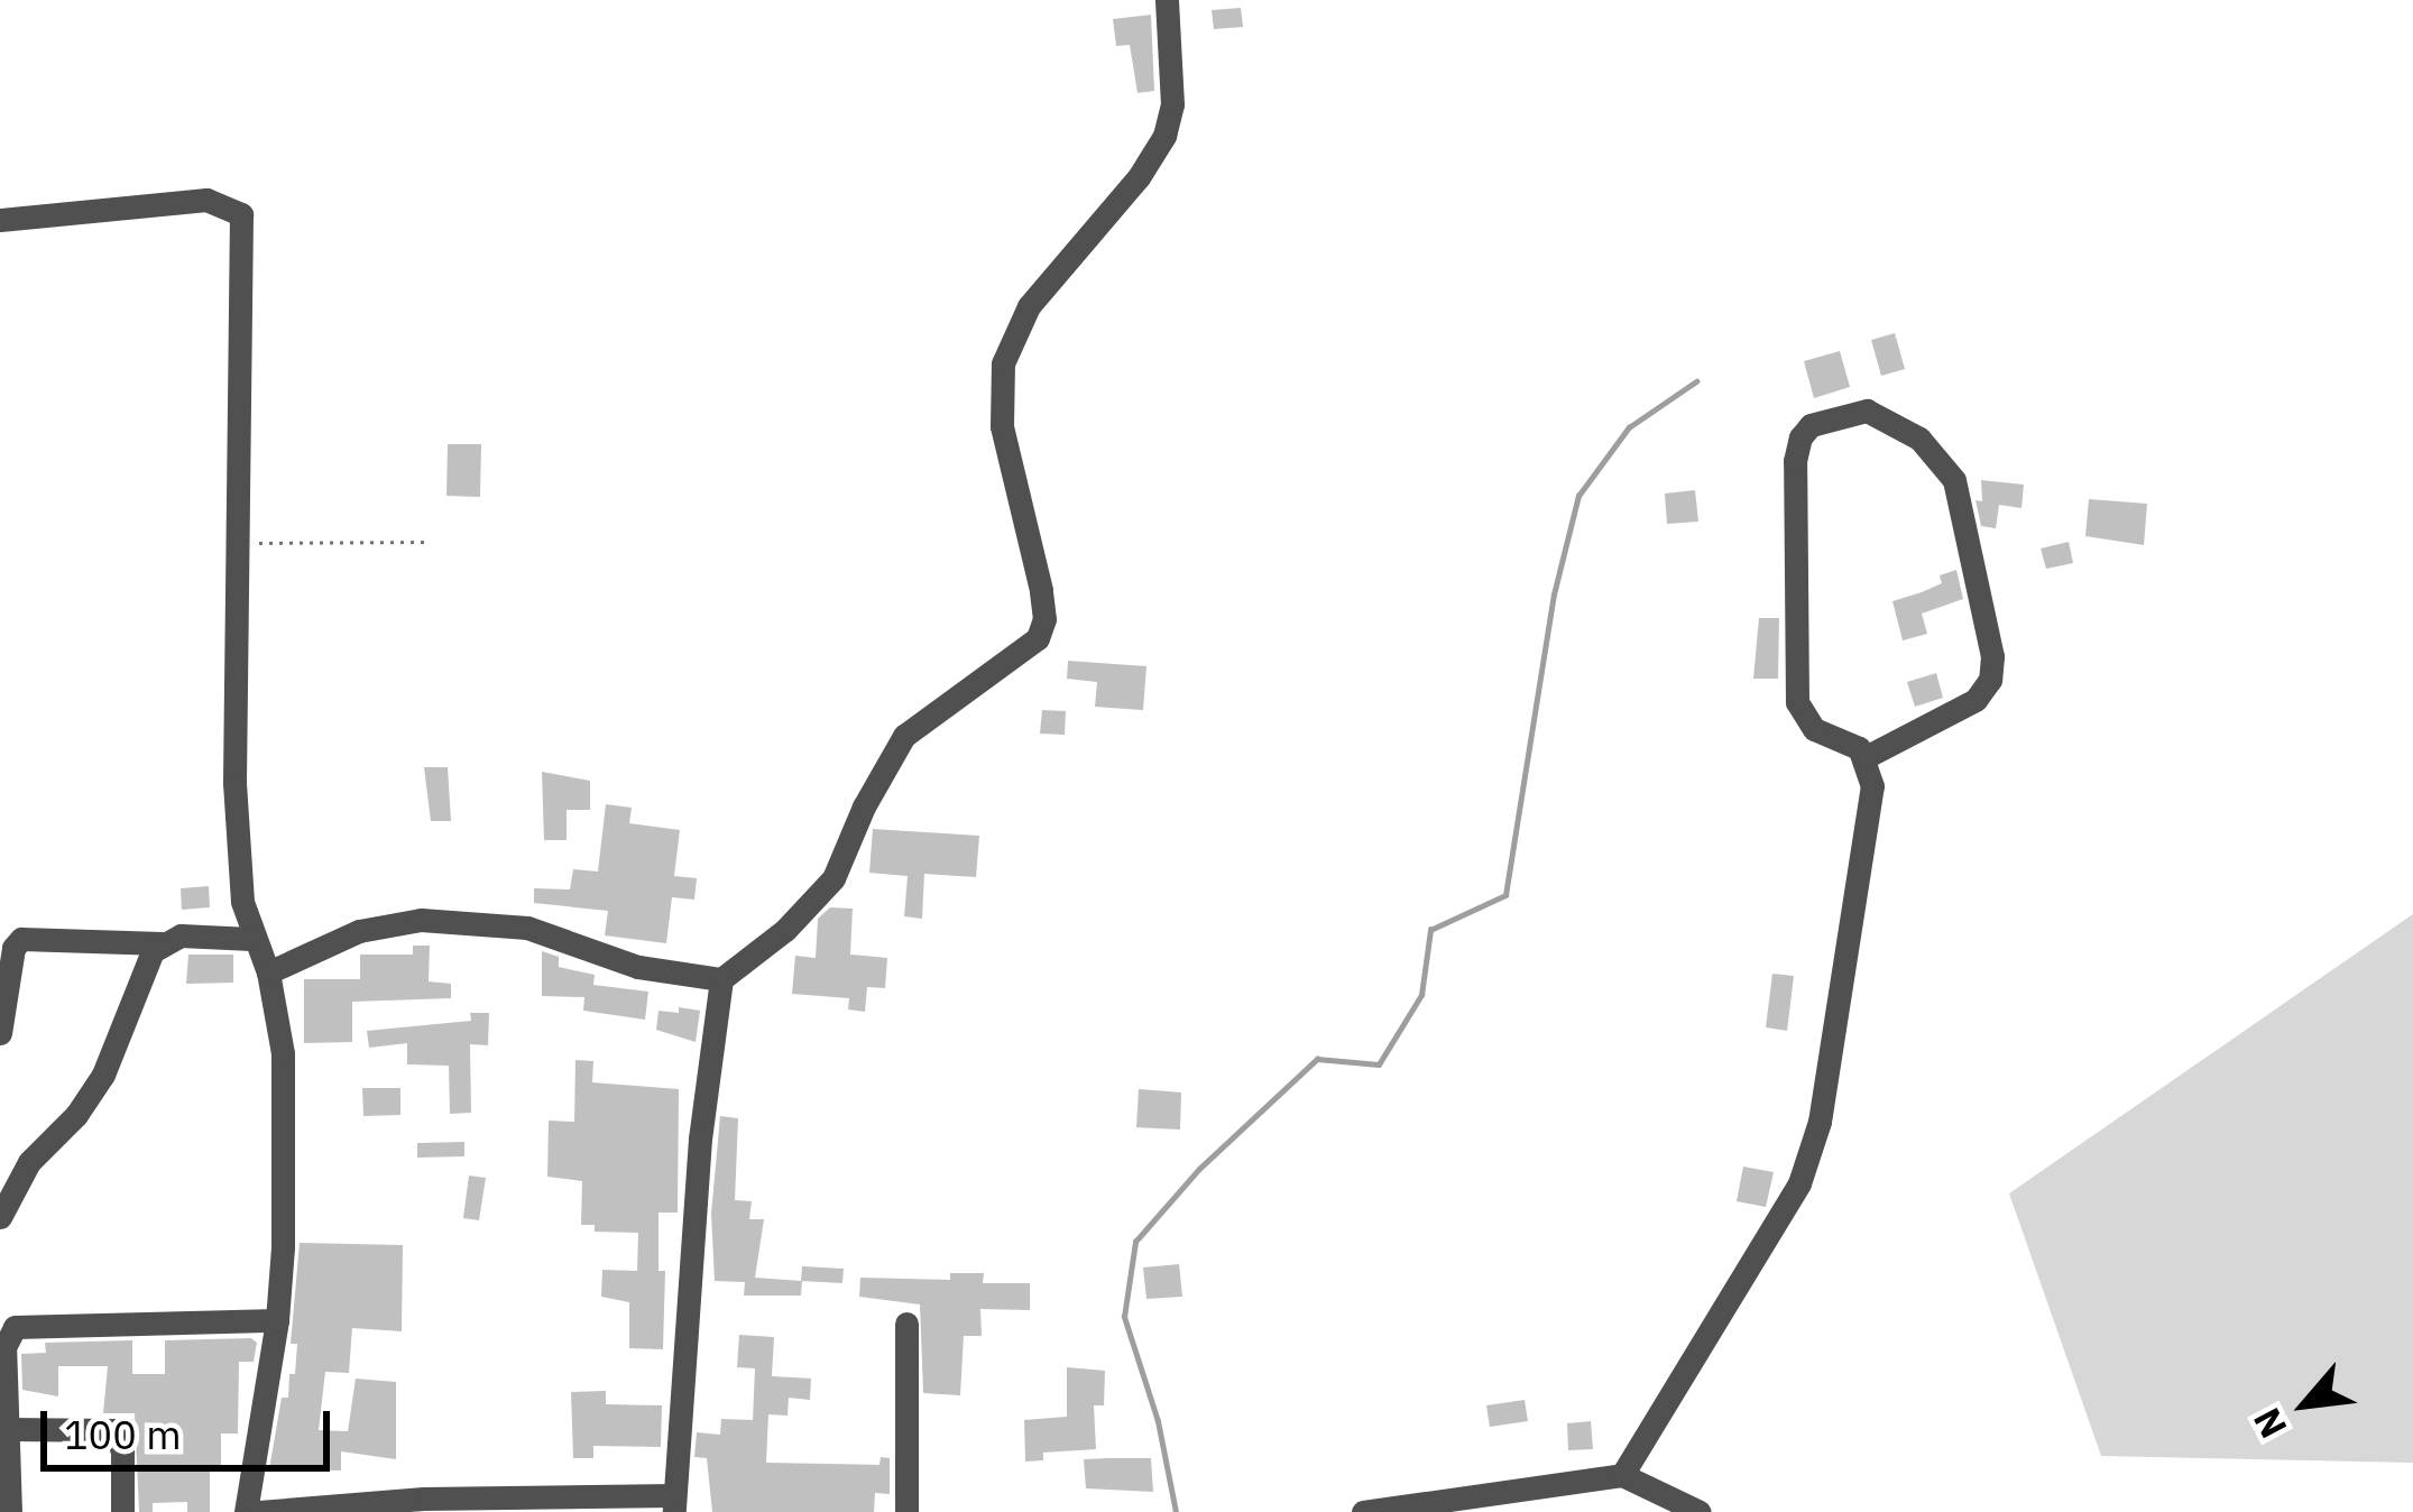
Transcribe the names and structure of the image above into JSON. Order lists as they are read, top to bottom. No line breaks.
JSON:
{"scale_bar":"100 m","north":"bottom left"}
